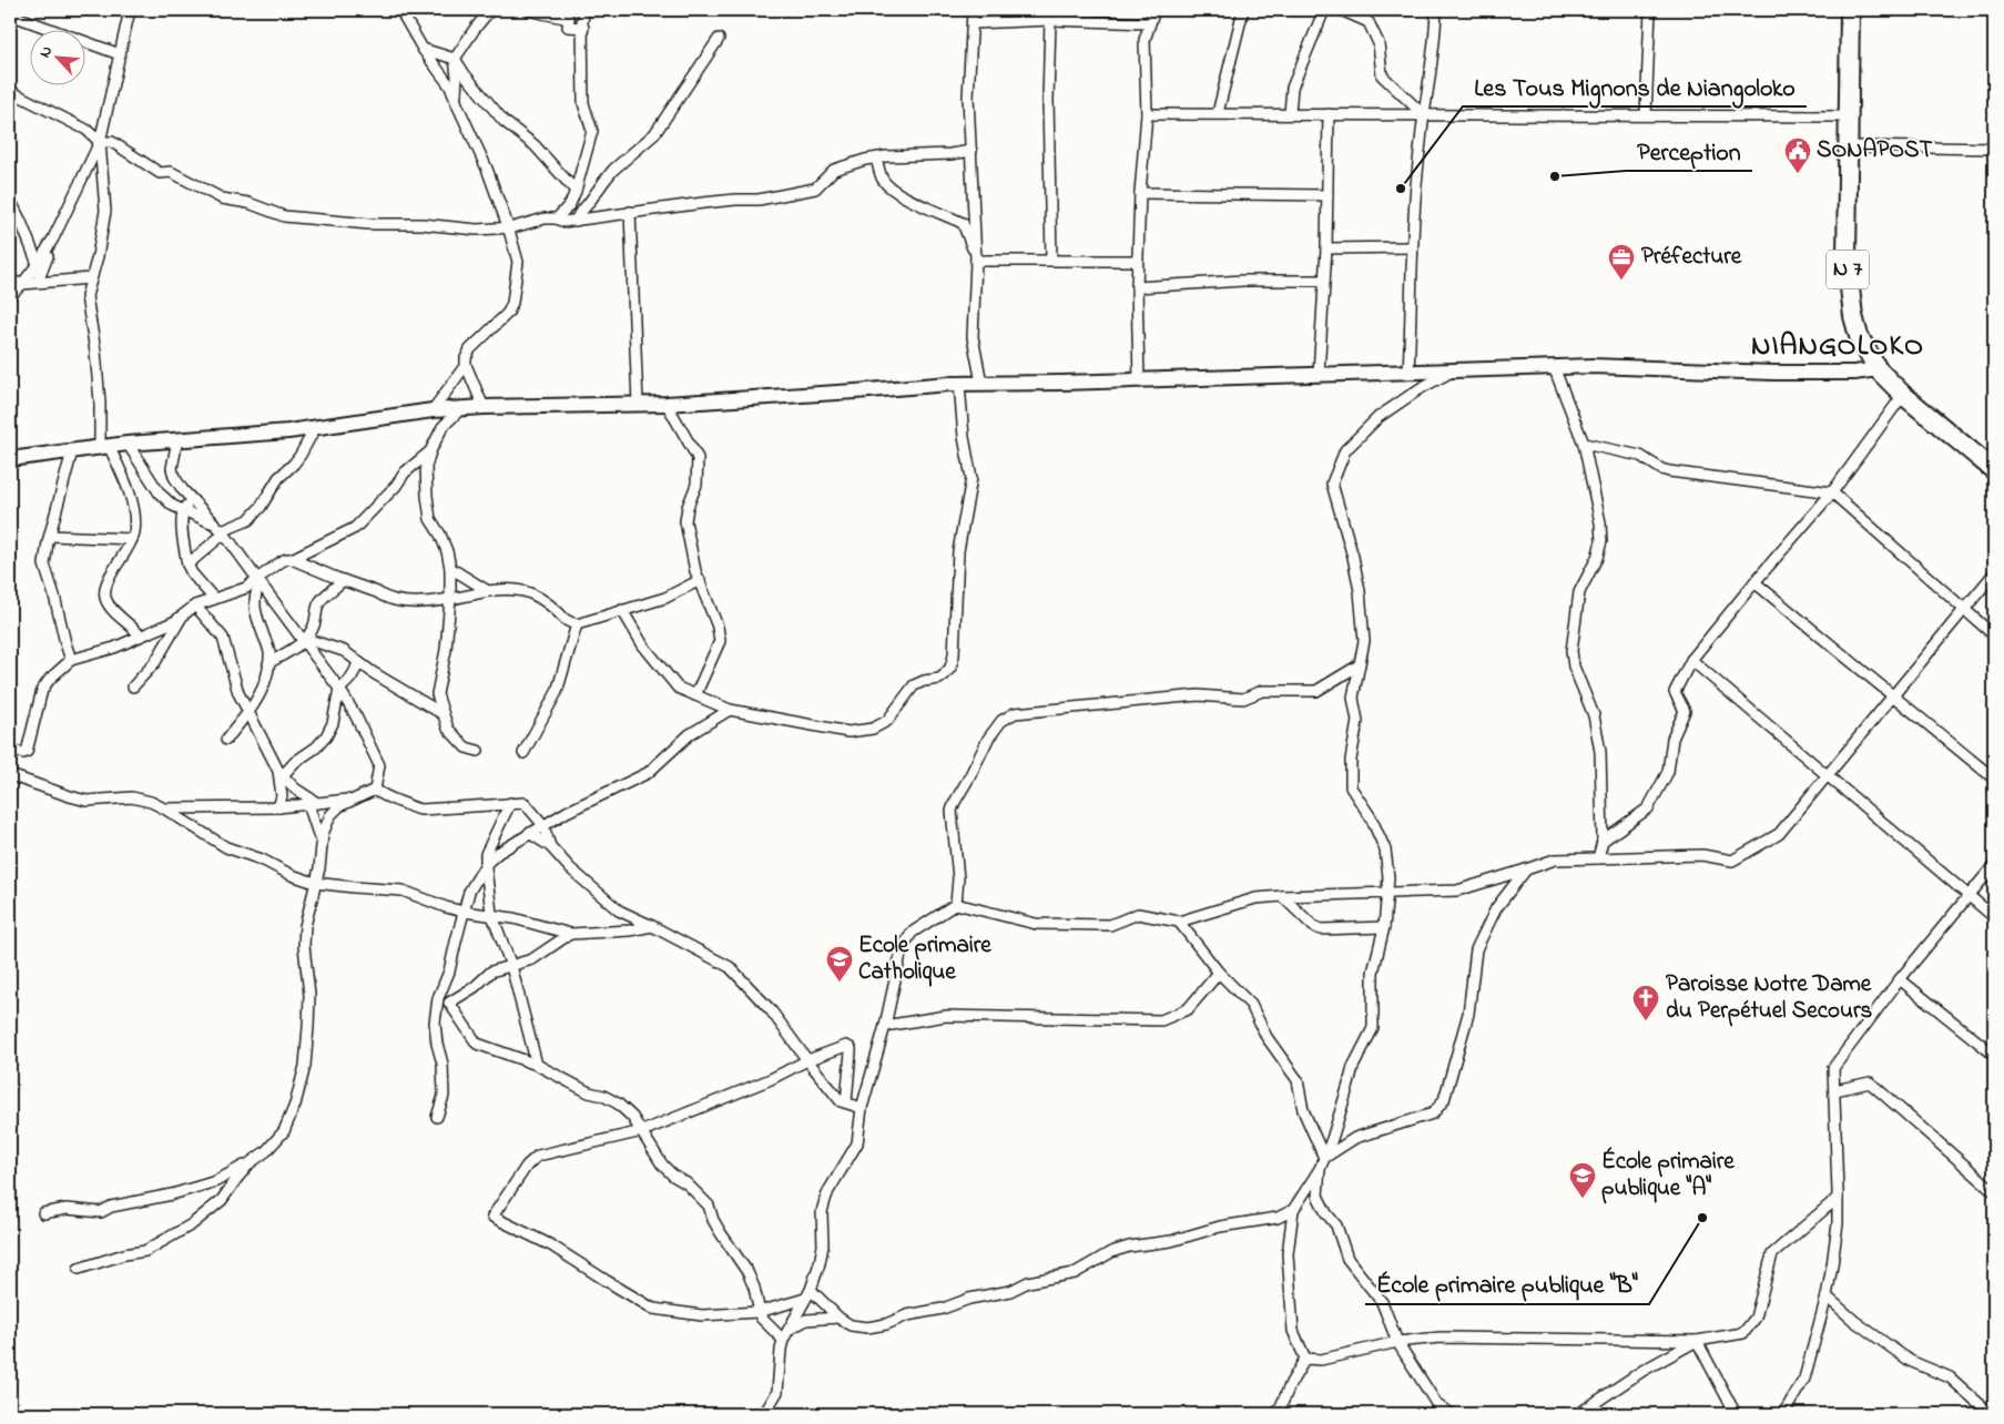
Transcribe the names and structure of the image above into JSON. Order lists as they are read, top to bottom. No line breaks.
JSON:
{"streets":{"highway":["N 7"]},"districts":["NIANGOLOKO"],"places":{"public building":["SONAPOST"],"other":["Perception","Les Tous Mignons de Niangoloko","École primaire publique \"B\""],"office":["Préfecture"],"school or university":["Ecole primaire Catholique","École primaire publique \"A\""],"church":["Paroisse Notre Dame du Perpétuel Secours"]},"north":"top left"}
